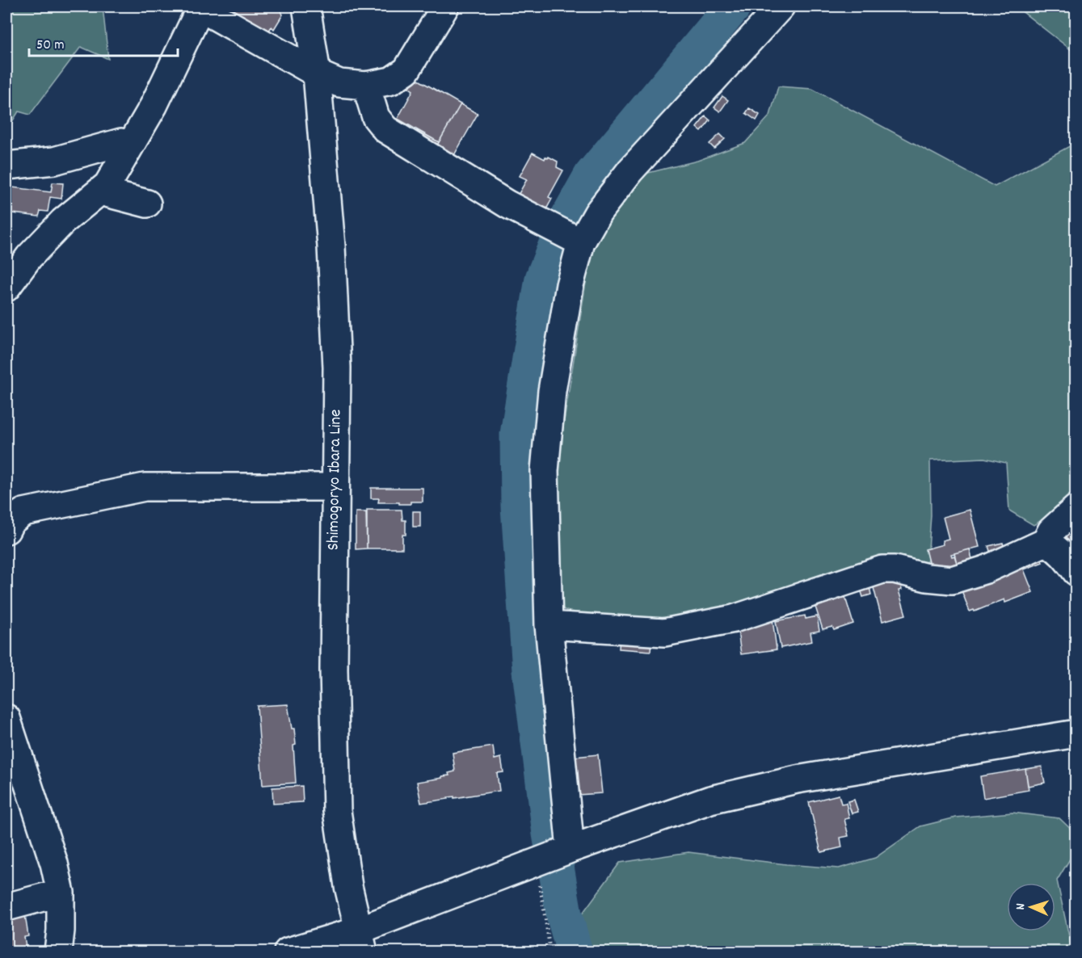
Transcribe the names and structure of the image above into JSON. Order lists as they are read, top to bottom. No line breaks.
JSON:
{"streets":{"street":["Shimogoryo Ibara Line"]},"scale_bar":"50 m","north":"left"}
